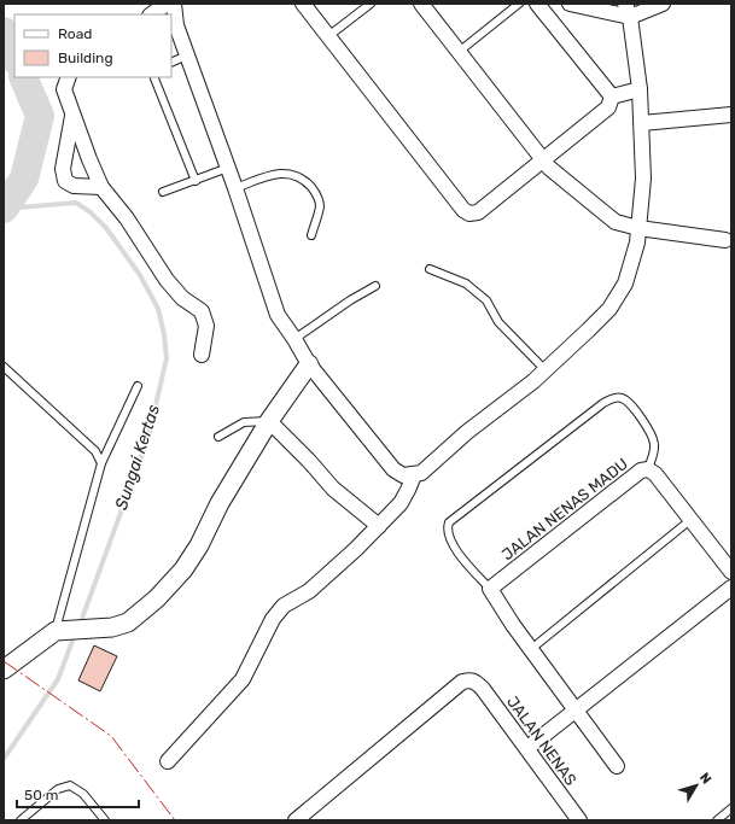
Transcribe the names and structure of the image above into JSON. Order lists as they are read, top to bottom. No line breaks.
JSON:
{"streets":{"street":["JALAN NENAS MADU","JALAN NENAS"]},"water":["Sungai Kertas"],"legend":["Road","Building"],"scale_bar":"50 m","north":"top right"}
